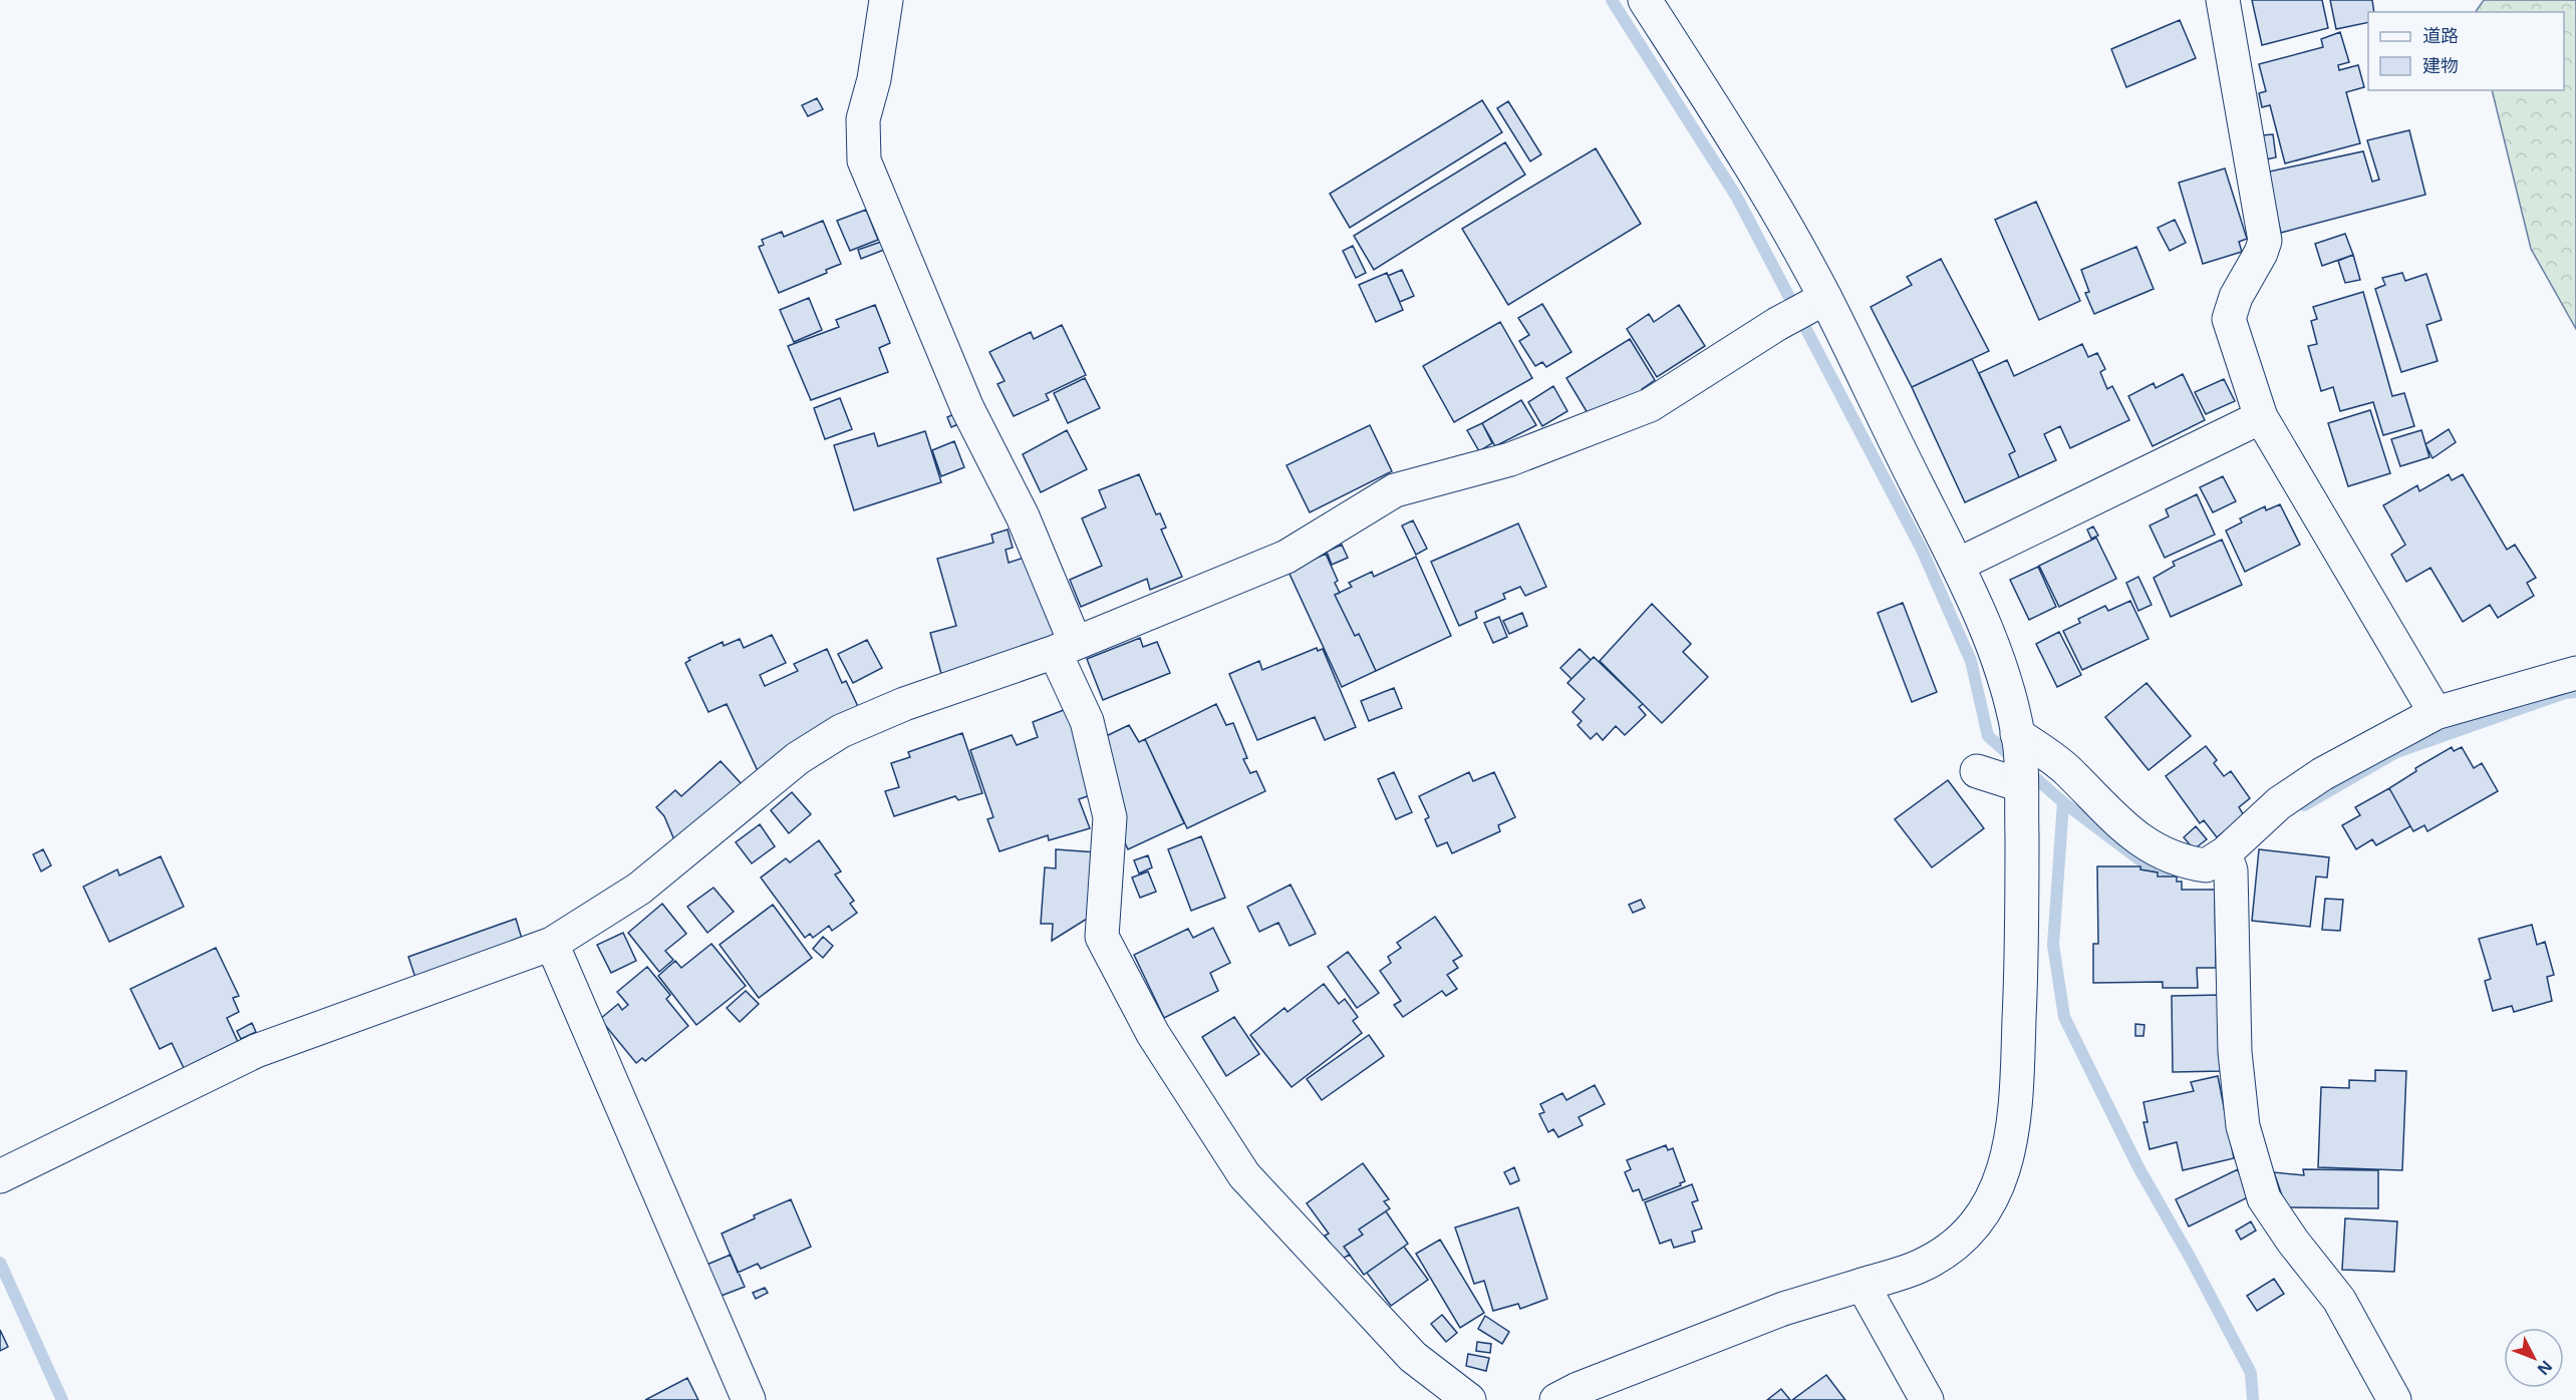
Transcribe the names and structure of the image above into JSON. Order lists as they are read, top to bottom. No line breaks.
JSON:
{"legend":["道路","建物"],"north":"bottom right"}
